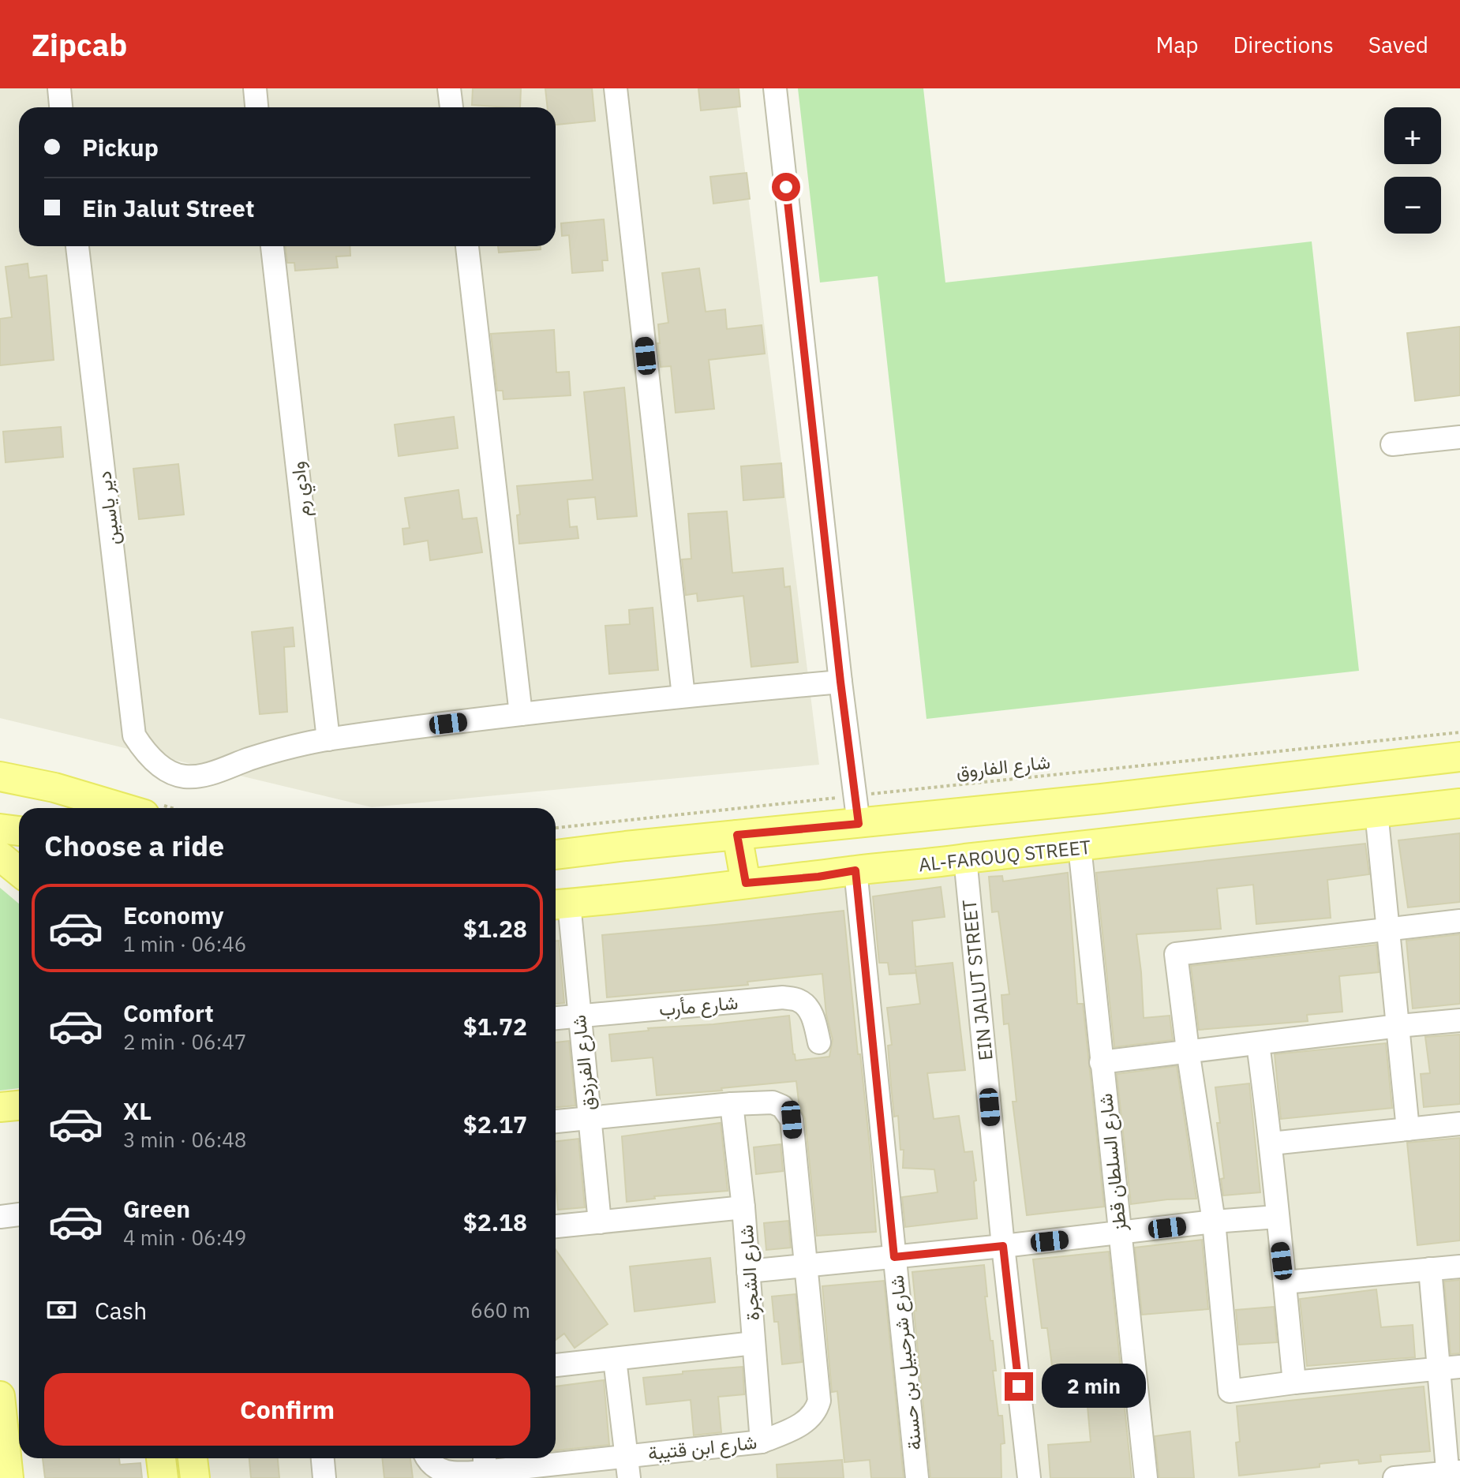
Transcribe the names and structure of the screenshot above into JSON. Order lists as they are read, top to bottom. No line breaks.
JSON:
{"streets":{"main road":["AL-FAROUQ STREET"],"street":["وادي رم","دير ياسين","EIN JALUT STREET","شارع مأرب","شارع الفرزدق","شارع السلطان قطز","شارع الشجرة","شارع شرحبيل بن حسنة","شارع ابن قتيبة"],"path":["شارع الفاروق"]},"crossings":[["وادي رم","دير ياسين"],["AL-FAROUQ STREET","EIN JALUT STREET"],["AL-FAROUQ STREET","شارع الفرزدق"],["AL-FAROUQ STREET","شارع السلطان قطز"],["AL-FAROUQ STREET","شارع شرحبيل بن حسنة"],["شارع مأرب","شارع الفرزدق"],["شارع الشجرة","شارع ابن قتيبة"]],"page":{"header":"Zipcab","nav":["Map","Directions","Saved"],"map_buttons":["+","−"],"banner":["Pickup","Ein Jalut Street"],"heading":"Choose a ride","list":[{"name":"Economy","note":"1 min · 06:46","value":"$1.28"},{"name":"Comfort","note":"2 min · 06:47","value":"$1.72"},{"name":"XL","note":"3 min · 06:48","value":"$2.17"},{"name":"Green","note":"4 min · 06:49","value":"$2.18"}],"pay":["Cash","660 m"],"buttons":"Confirm","bubble":"2 min"}}
